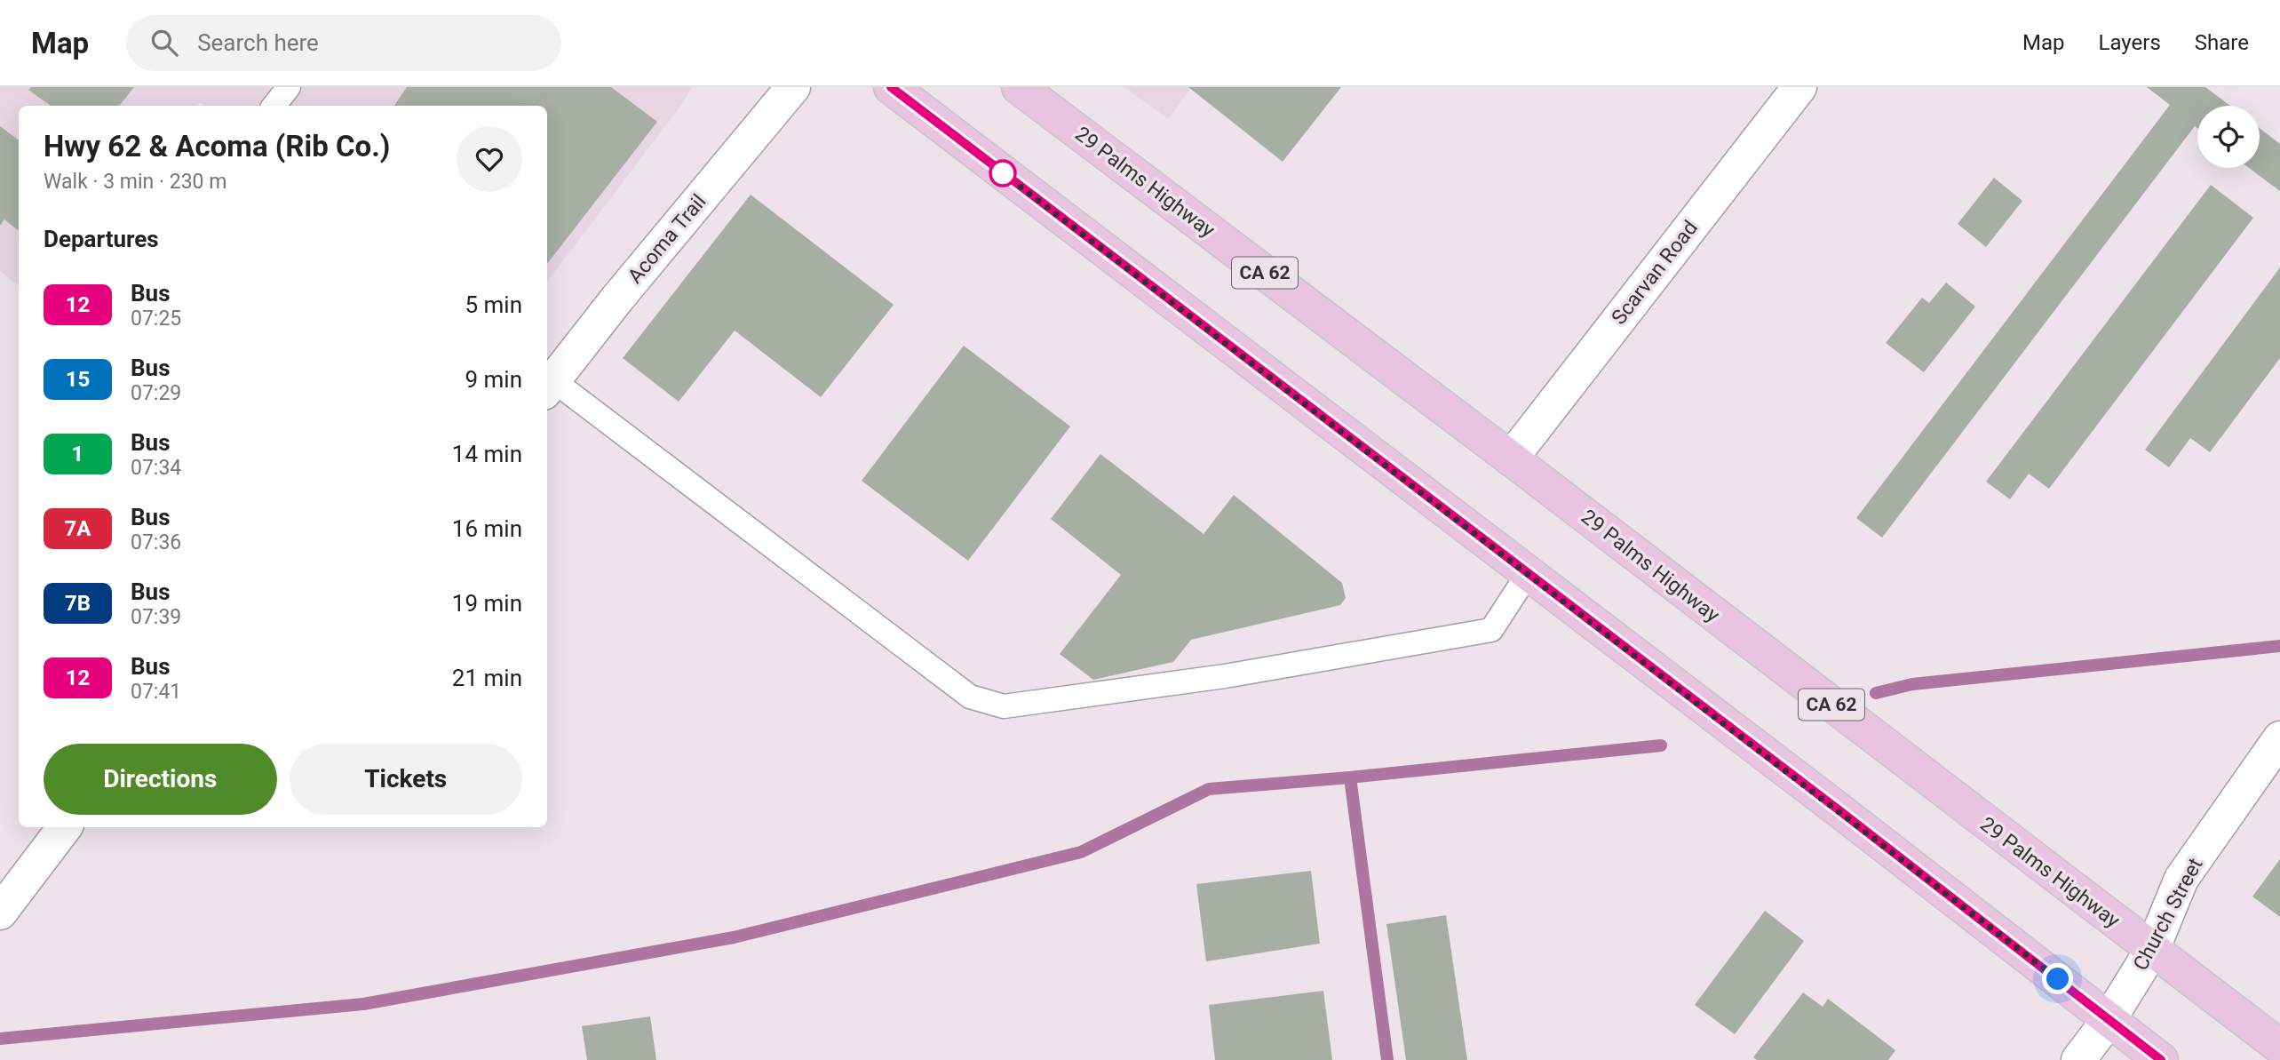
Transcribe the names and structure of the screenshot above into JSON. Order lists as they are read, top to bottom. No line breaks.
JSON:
{"streets":{"main road":["29 Palms Highway","CA 62"],"street":["Acoma Trail","Scarvan Road","Church Street"]},"crossings":[["29 Palms Highway","Scarvan Road"],["29 Palms Highway","Church Street"]],"lines":["bus line 12"],"page":{"header":"Map","search":"Search here","nav":["Map","Layers","Share"],"heading":[["Hwy 62 & Acoma (Rib Co.)","Walk · 3 min · 230 m"],"Departures"],"list":[{"mark":"12","name":"Bus","note":"07:25","value":"5 min"},{"mark":"15","name":"Bus","note":"07:29","value":"9 min"},{"mark":"1","name":"Bus","note":"07:34","value":"14 min"},{"mark":"7A","name":"Bus","note":"07:36","value":"16 min"},{"mark":"7B","name":"Bus","note":"07:39","value":"19 min"},{"mark":"12","name":"Bus","note":"07:41","value":"21 min"}],"buttons":["Directions","Tickets"]}}
